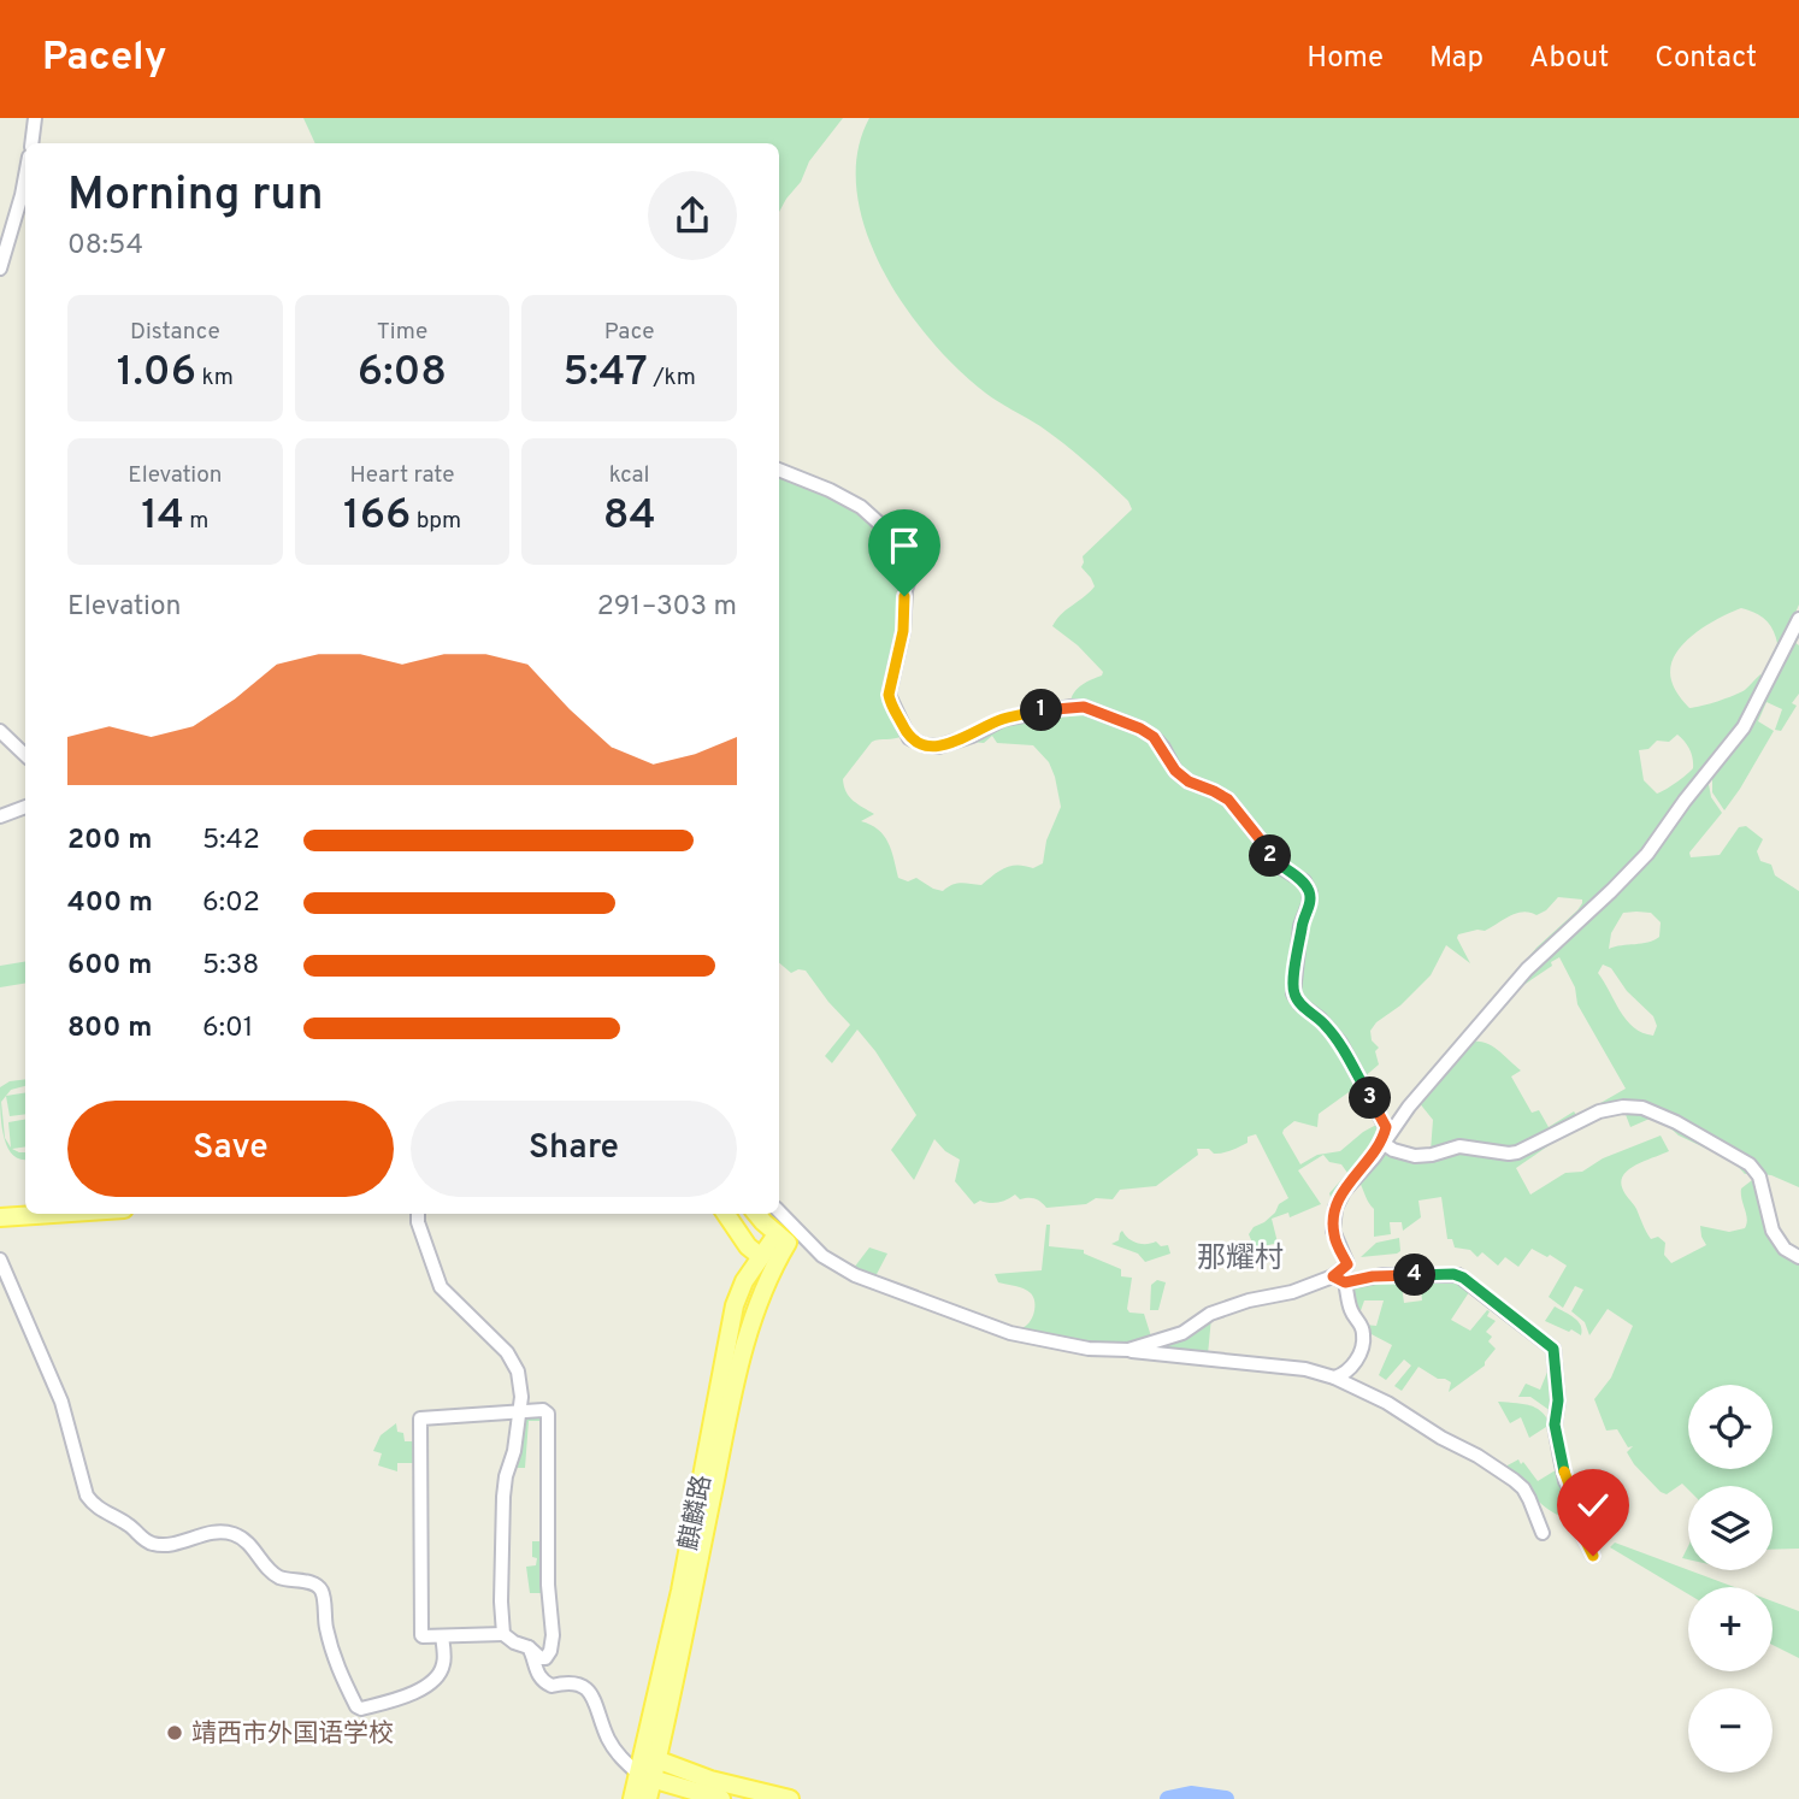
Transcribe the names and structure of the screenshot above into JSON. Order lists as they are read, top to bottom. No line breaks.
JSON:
{"streets":{"main road":["麒麟路"]},"districts":["那耀村"],"places":["靖西市外国语学校"],"page":{"header":"Pacely","nav":["Home","Map","About","Contact"],"heading":["Morning run","08:54"],"stats":[["Distance","1.06 km"],["Time","6:08"],["Pace","5:47 /km"],["Elevation","14 m"],["Heart rate","166 bpm"],["kcal","84"]],"chart":["Elevation","291–303 m"],"pins":["1","2","3","4"],"list":[{"name":"200 m","note":"5:42"},{"name":"400 m","note":"6:02"},{"name":"600 m","note":"5:38"},{"name":"800 m","note":"6:01"}],"buttons":["Save","Share"],"map_buttons":["+","−"]}}
